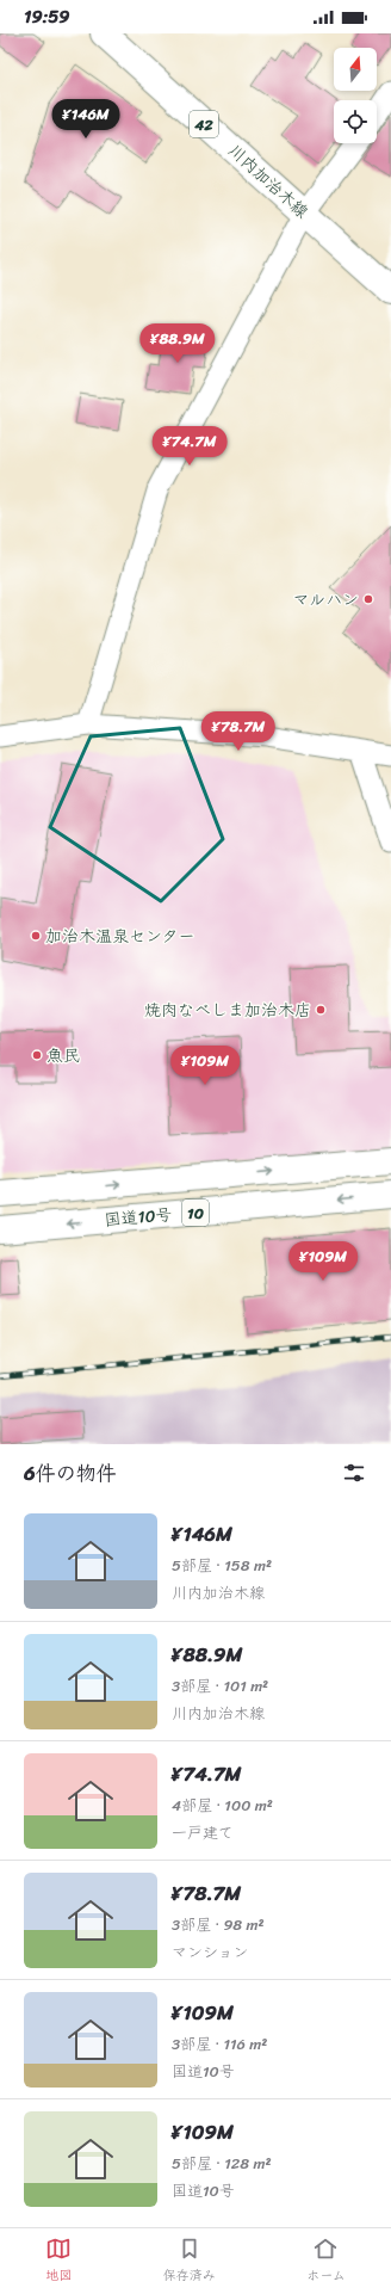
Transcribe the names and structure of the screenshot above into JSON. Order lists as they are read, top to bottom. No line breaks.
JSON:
{"streets":{"main road":["42","川内加治木線","10","国道10号"]},"places":["マルハン","加治木温泉センター","焼肉なべしま加治木店","魚民"],"north":"top","page":{"status":"19:59","price":["¥146M","¥88.9M","¥74.7M","¥78.7M","¥109M","¥109M"],"heading":"6件の物件","list":[{"name":"¥146M","note":"5部屋 · 158 m² · 川内加治木線"},{"name":"¥88.9M","note":"3部屋 · 101 m² · 川内加治木線"},{"name":"¥74.7M","note":"4部屋 · 100 m² · 一戸建て"},{"name":"¥78.7M","note":"3部屋 · 98 m² · マンション"},{"name":"¥109M","note":"3部屋 · 116 m² · 国道10号"},{"name":"¥109M","note":"5部屋 · 128 m² · 国道10号"}],"tabs":["地図","保存済み","ホーム"]}}
